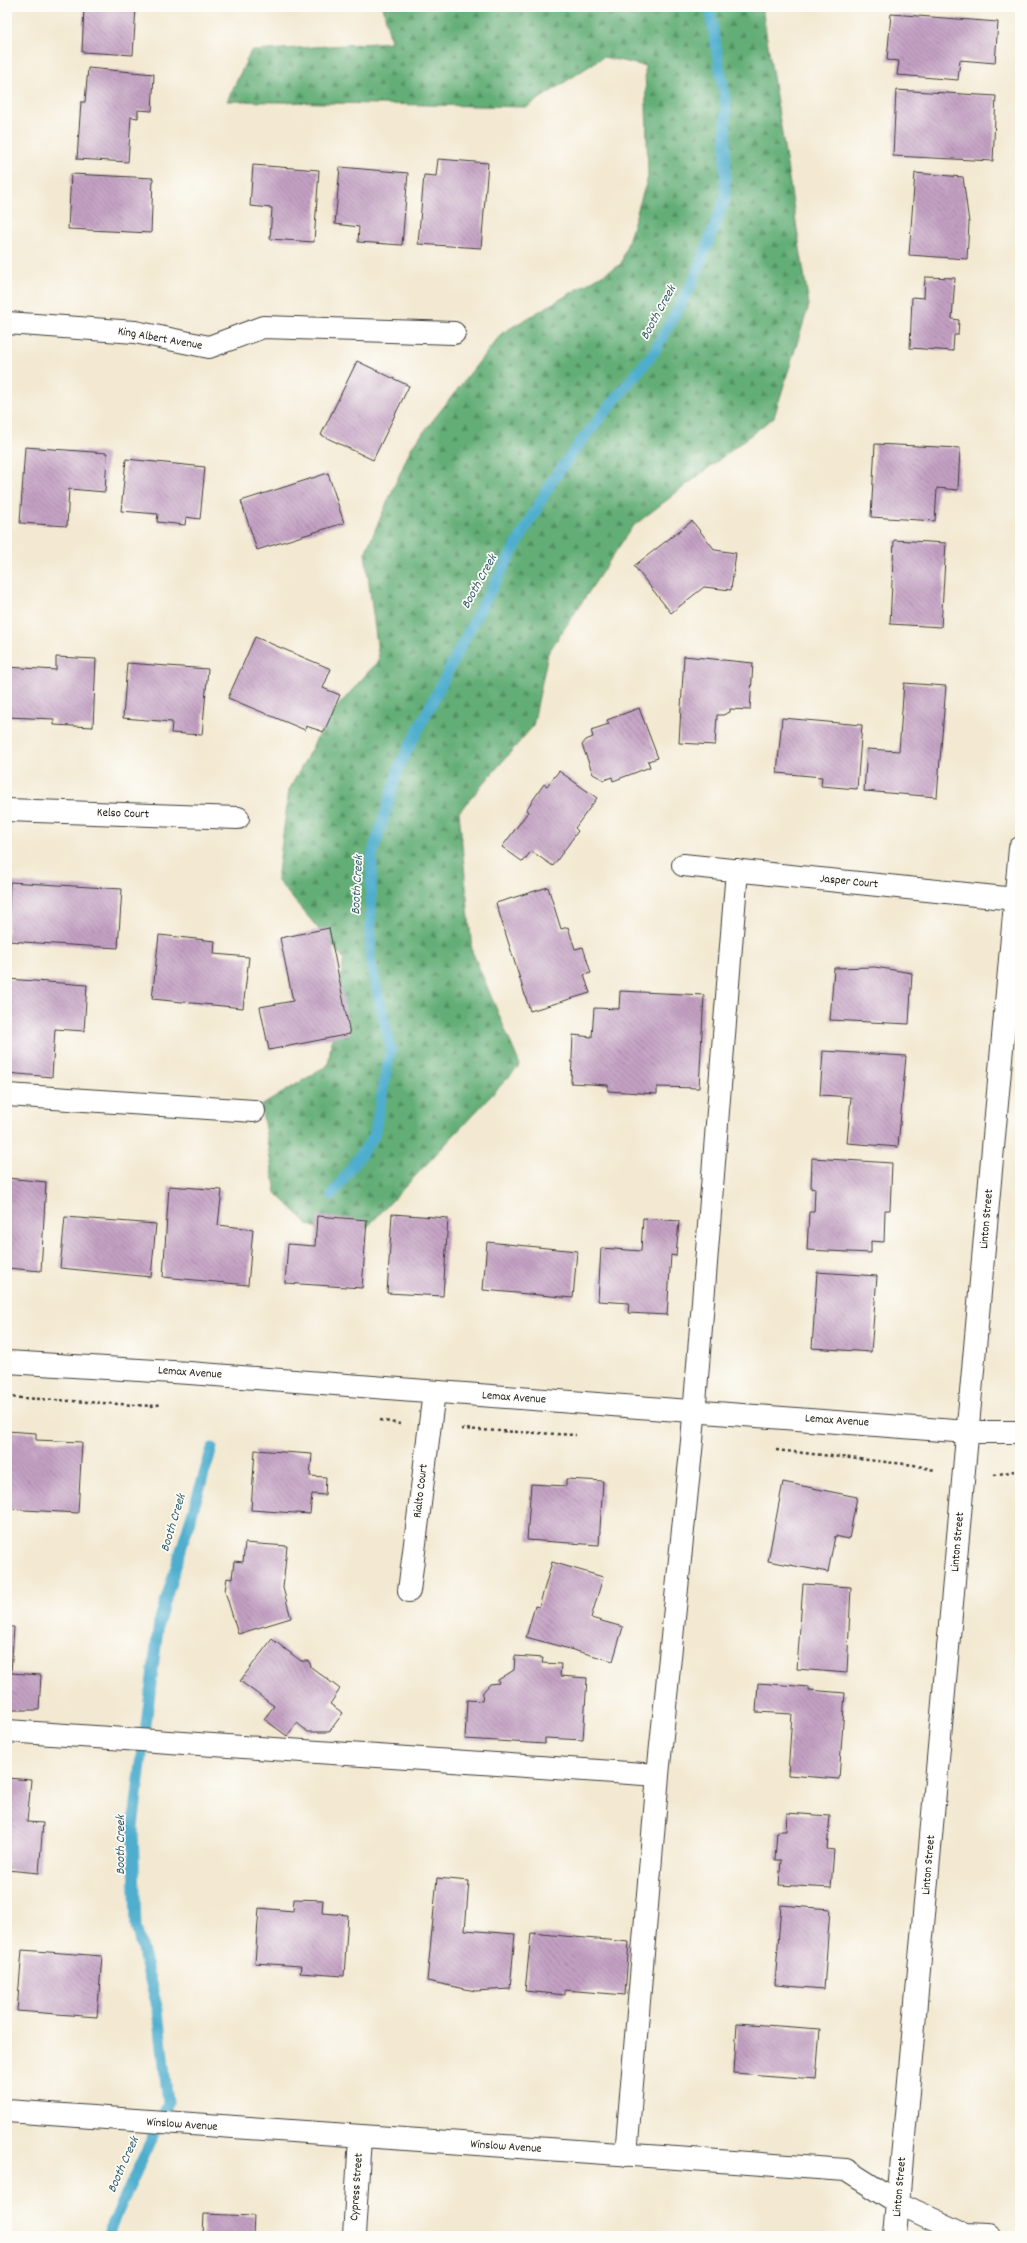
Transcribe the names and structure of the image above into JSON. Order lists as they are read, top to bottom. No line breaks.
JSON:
{"streets":{"street":["King Albert Avenue","Kelso Court","Jasper Court","Linton Street","Lemax Avenue","Rialto Court","Winslow Avenue","Cypress Street"]},"crossings":[["Jasper Court","Linton Street"],["Linton Street","Lemax Avenue"],["Linton Street","Winslow Avenue"],["Lemax Avenue","Rialto Court"],["Winslow Avenue","Cypress Street"]],"water":["Booth Creek"]}
